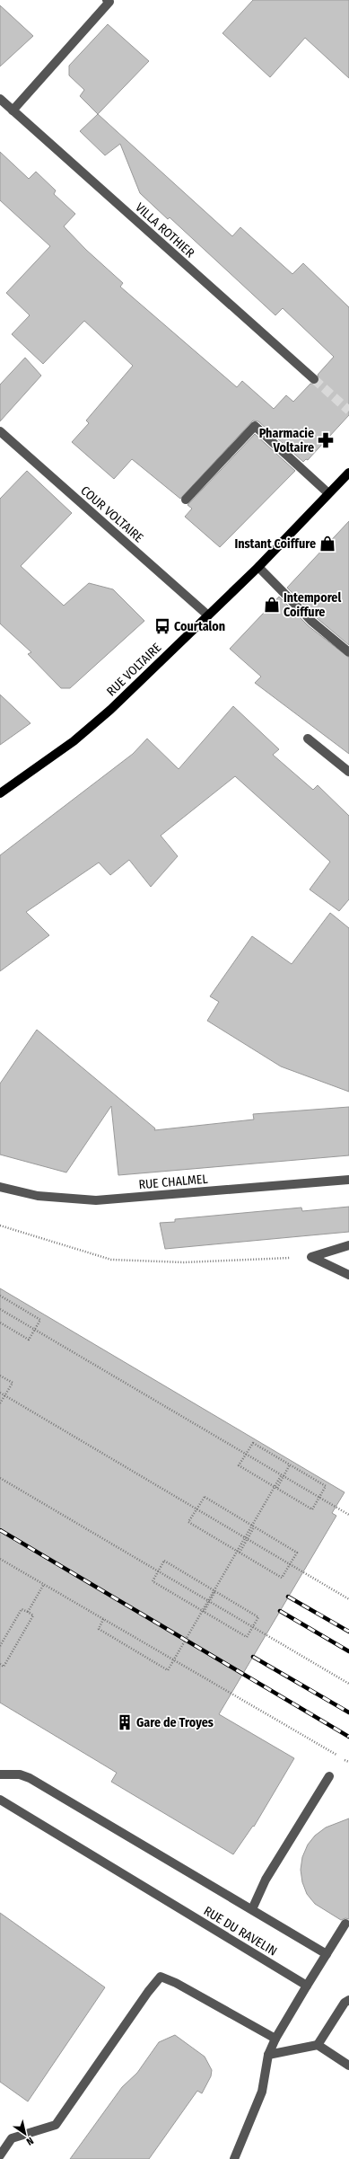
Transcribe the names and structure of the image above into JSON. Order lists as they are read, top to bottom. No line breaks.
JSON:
{"streets":{"main road":["RUE VOLTAIRE"],"street":["VILLA ROTHIER","COUR VOLTAIRE","RUE CHALMEL","RUE DU RAVELIN"]},"crossings":[["COUR VOLTAIRE","RUE VOLTAIRE"]],"places":{"pharmacy":["Pharmacie Voltaire"],"shop":["Instant Coiffure","Intemporel Coiffure"],"bus stop":["Courtalon"],"building":["Gare de Troyes"]},"north":"bottom right"}
